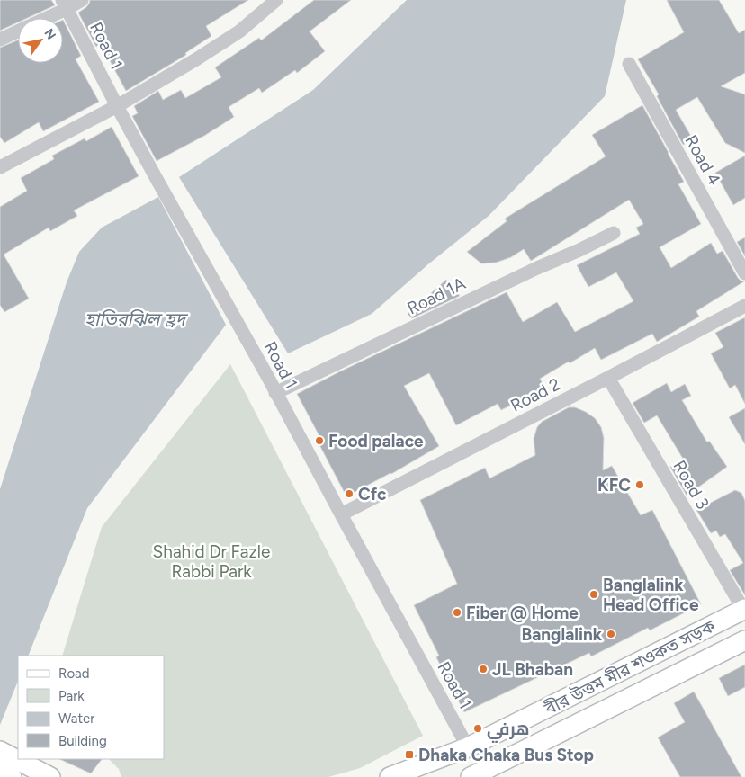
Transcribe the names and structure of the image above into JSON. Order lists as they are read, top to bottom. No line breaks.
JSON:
{"streets":{"main road":["বীর উত্তম মীর শওকত সড়ক"],"street":["Road 1","Road 4","Road 1A","Road 2","Road 3"]},"crossings":[["Road 1","Road 1A"],["Road 1","Road 2"],["Road 1","বীর উত্তম মীর শওকত সড়ক"],["Road 2","Road 3"],["Road 3","বীর উত্তম মীর শওকত সড়ক"]],"water":["হাতিরঝিল হ্রদ"],"parks":["Shahid Dr Fazle Rabbi Park"],"places":{"other":["Food palace","KFC","Cfc","Banglalink Head Office","Fiber @ Home","Banglalink","JL Bhaban","هرفي"],"transit":["Dhaka Chaka Bus Stop"]},"legend":["Road","Park","Water","Building"],"north":"top right"}
